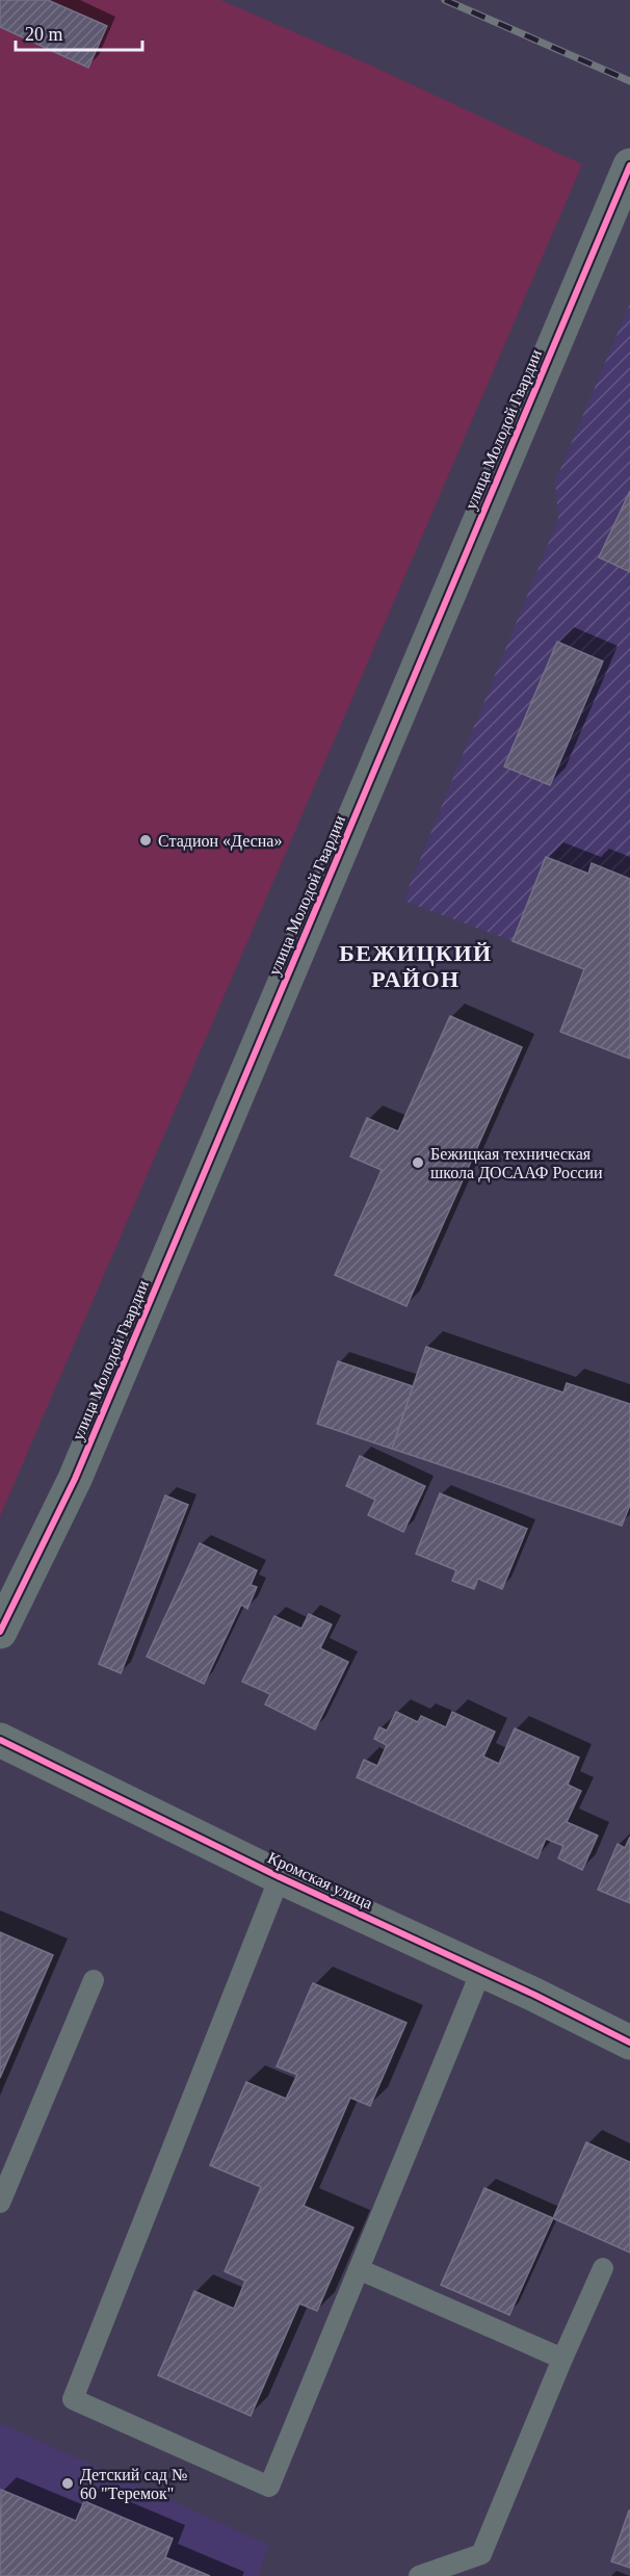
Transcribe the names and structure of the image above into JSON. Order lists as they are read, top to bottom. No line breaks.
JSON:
{"streets":{"street":["улица Молодой Гвардии","Кромская улица"]},"districts":["БЕЖИЦКИЙ РАЙОН"],"places":["Стадион «Десна»","Бежицкая техническая школа ДОСААФ России","Детский сад № 60 \"Теремок\""],"scale_bar":"20 m"}
